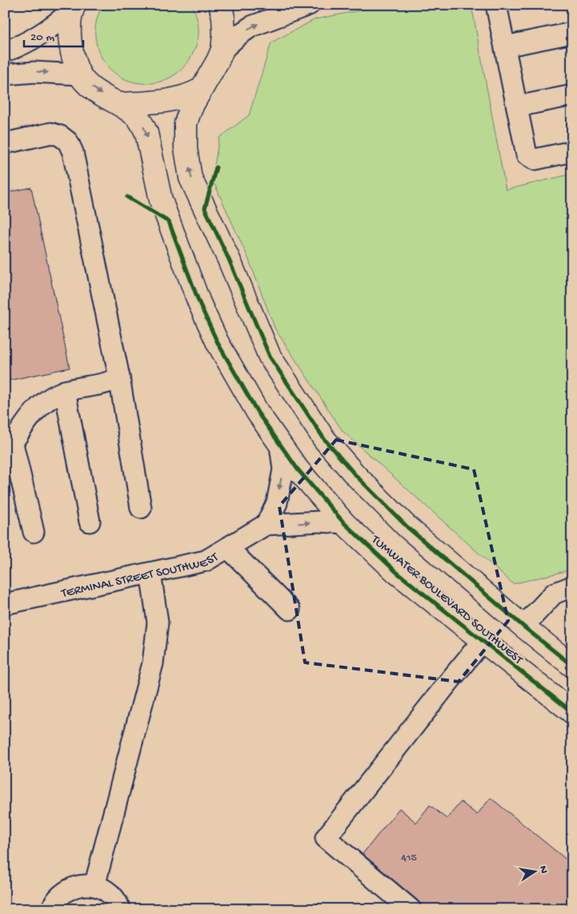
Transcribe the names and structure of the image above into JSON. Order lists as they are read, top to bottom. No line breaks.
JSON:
{"streets":{"main road":["TUMWATER BOULEVARD SOUTHWEST"],"street":["TERMINAL STREET SOUTHWEST"]},"crossings":[["TERMINAL STREET SOUTHWEST","TUMWATER BOULEVARD SOUTHWEST"]],"house_numbers":["415"],"scale_bar":"20 m","north":"right"}
